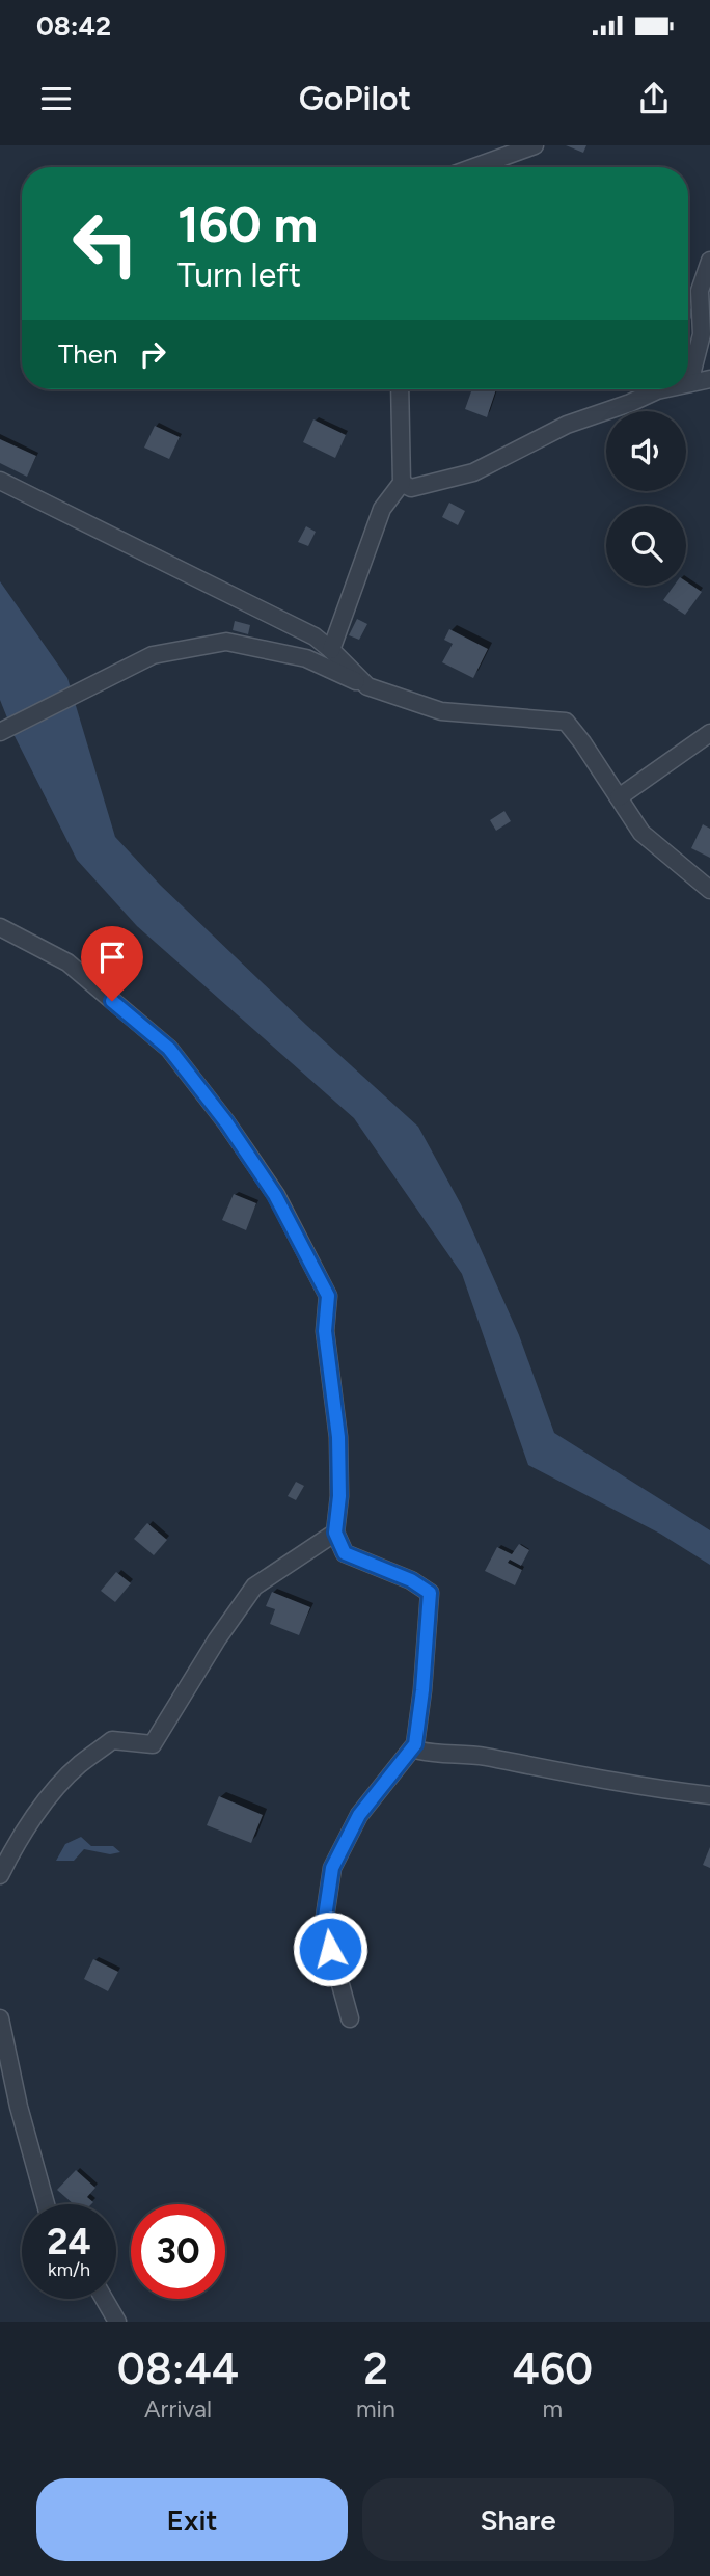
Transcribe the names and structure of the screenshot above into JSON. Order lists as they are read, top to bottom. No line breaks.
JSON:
{"page":{"status":"08:42","header":"GoPilot","turn":["160 m","Turn left"],"then":"Then","speed":"24 km/h","limit":"30","eta":["08:44","Arrival","2","min","460","m"],"buttons":["Exit","Share"]}}
